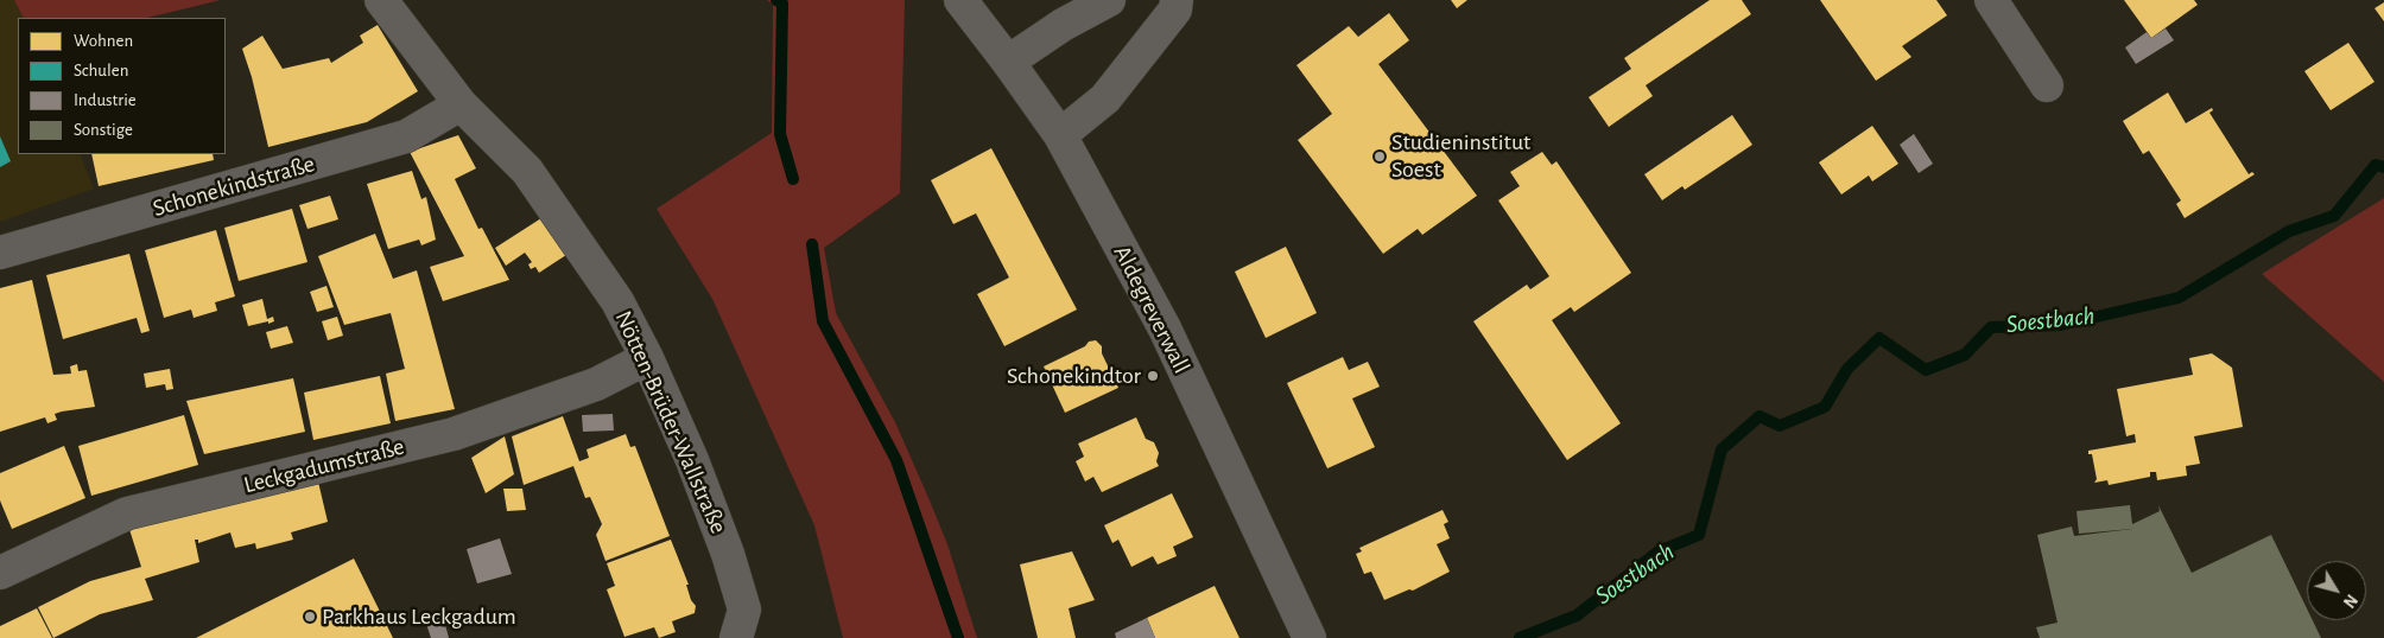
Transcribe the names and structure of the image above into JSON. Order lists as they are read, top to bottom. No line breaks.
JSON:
{"streets":{"street":["Schonekindstraße","Aldegreverwall","Nötten-Brüder-Wallstraße","Leckgadumstraße"]},"crossings":[["Schonekindstraße","Nötten-Brüder-Wallstraße"],["Nötten-Brüder-Wallstraße","Leckgadumstraße"]],"water":["Soestbach"],"places":["Studieninstitut Soest","Schonekindtor","Parkhaus Leckgadum"],"legend":["Wohnen","Schulen","Industrie","Sonstige"],"north":"bottom right"}
